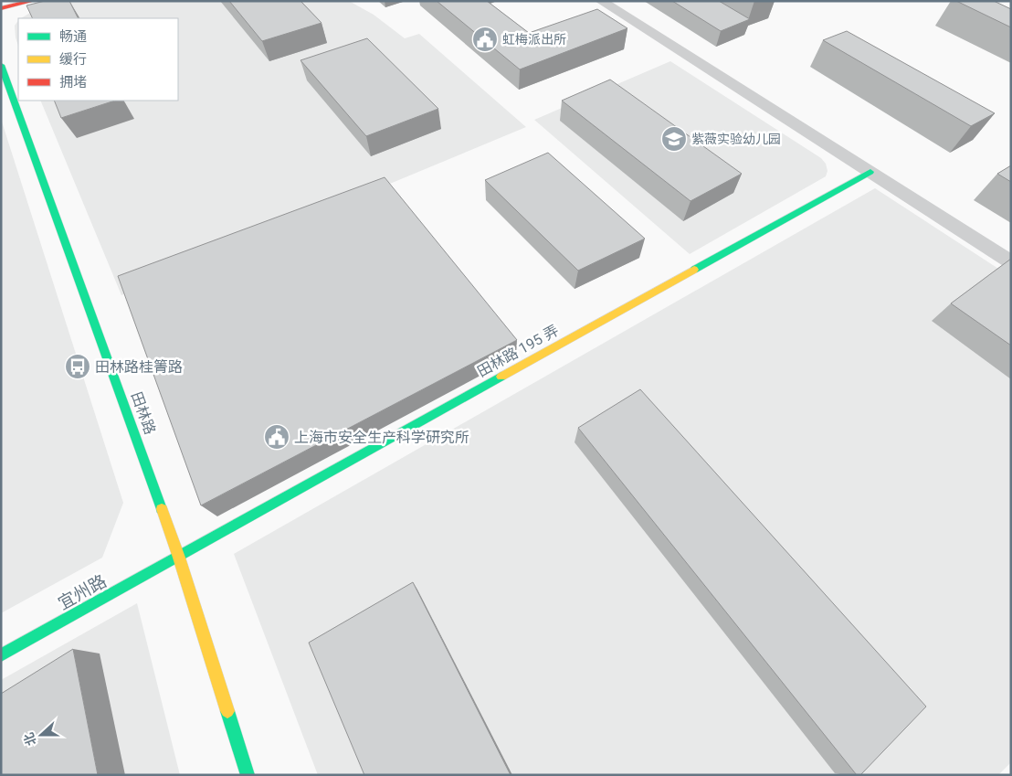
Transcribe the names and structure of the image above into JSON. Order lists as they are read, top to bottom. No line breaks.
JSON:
{"streets":{"street":["田林路 195 弄","田林路","宜州路"]},"crossings":[["田林路 195 弄","田林路"],["田林路 195 弄","宜州路"],["田林路","宜州路"]],"places":{"public building":["虹梅派出所","上海市安全生产科学研究所"],"school or university":["紫薇实验幼儿园"],"bus stop":["田林路桂箐路"]},"legend":["畅通","缓行","拥堵"],"north":"left"}
